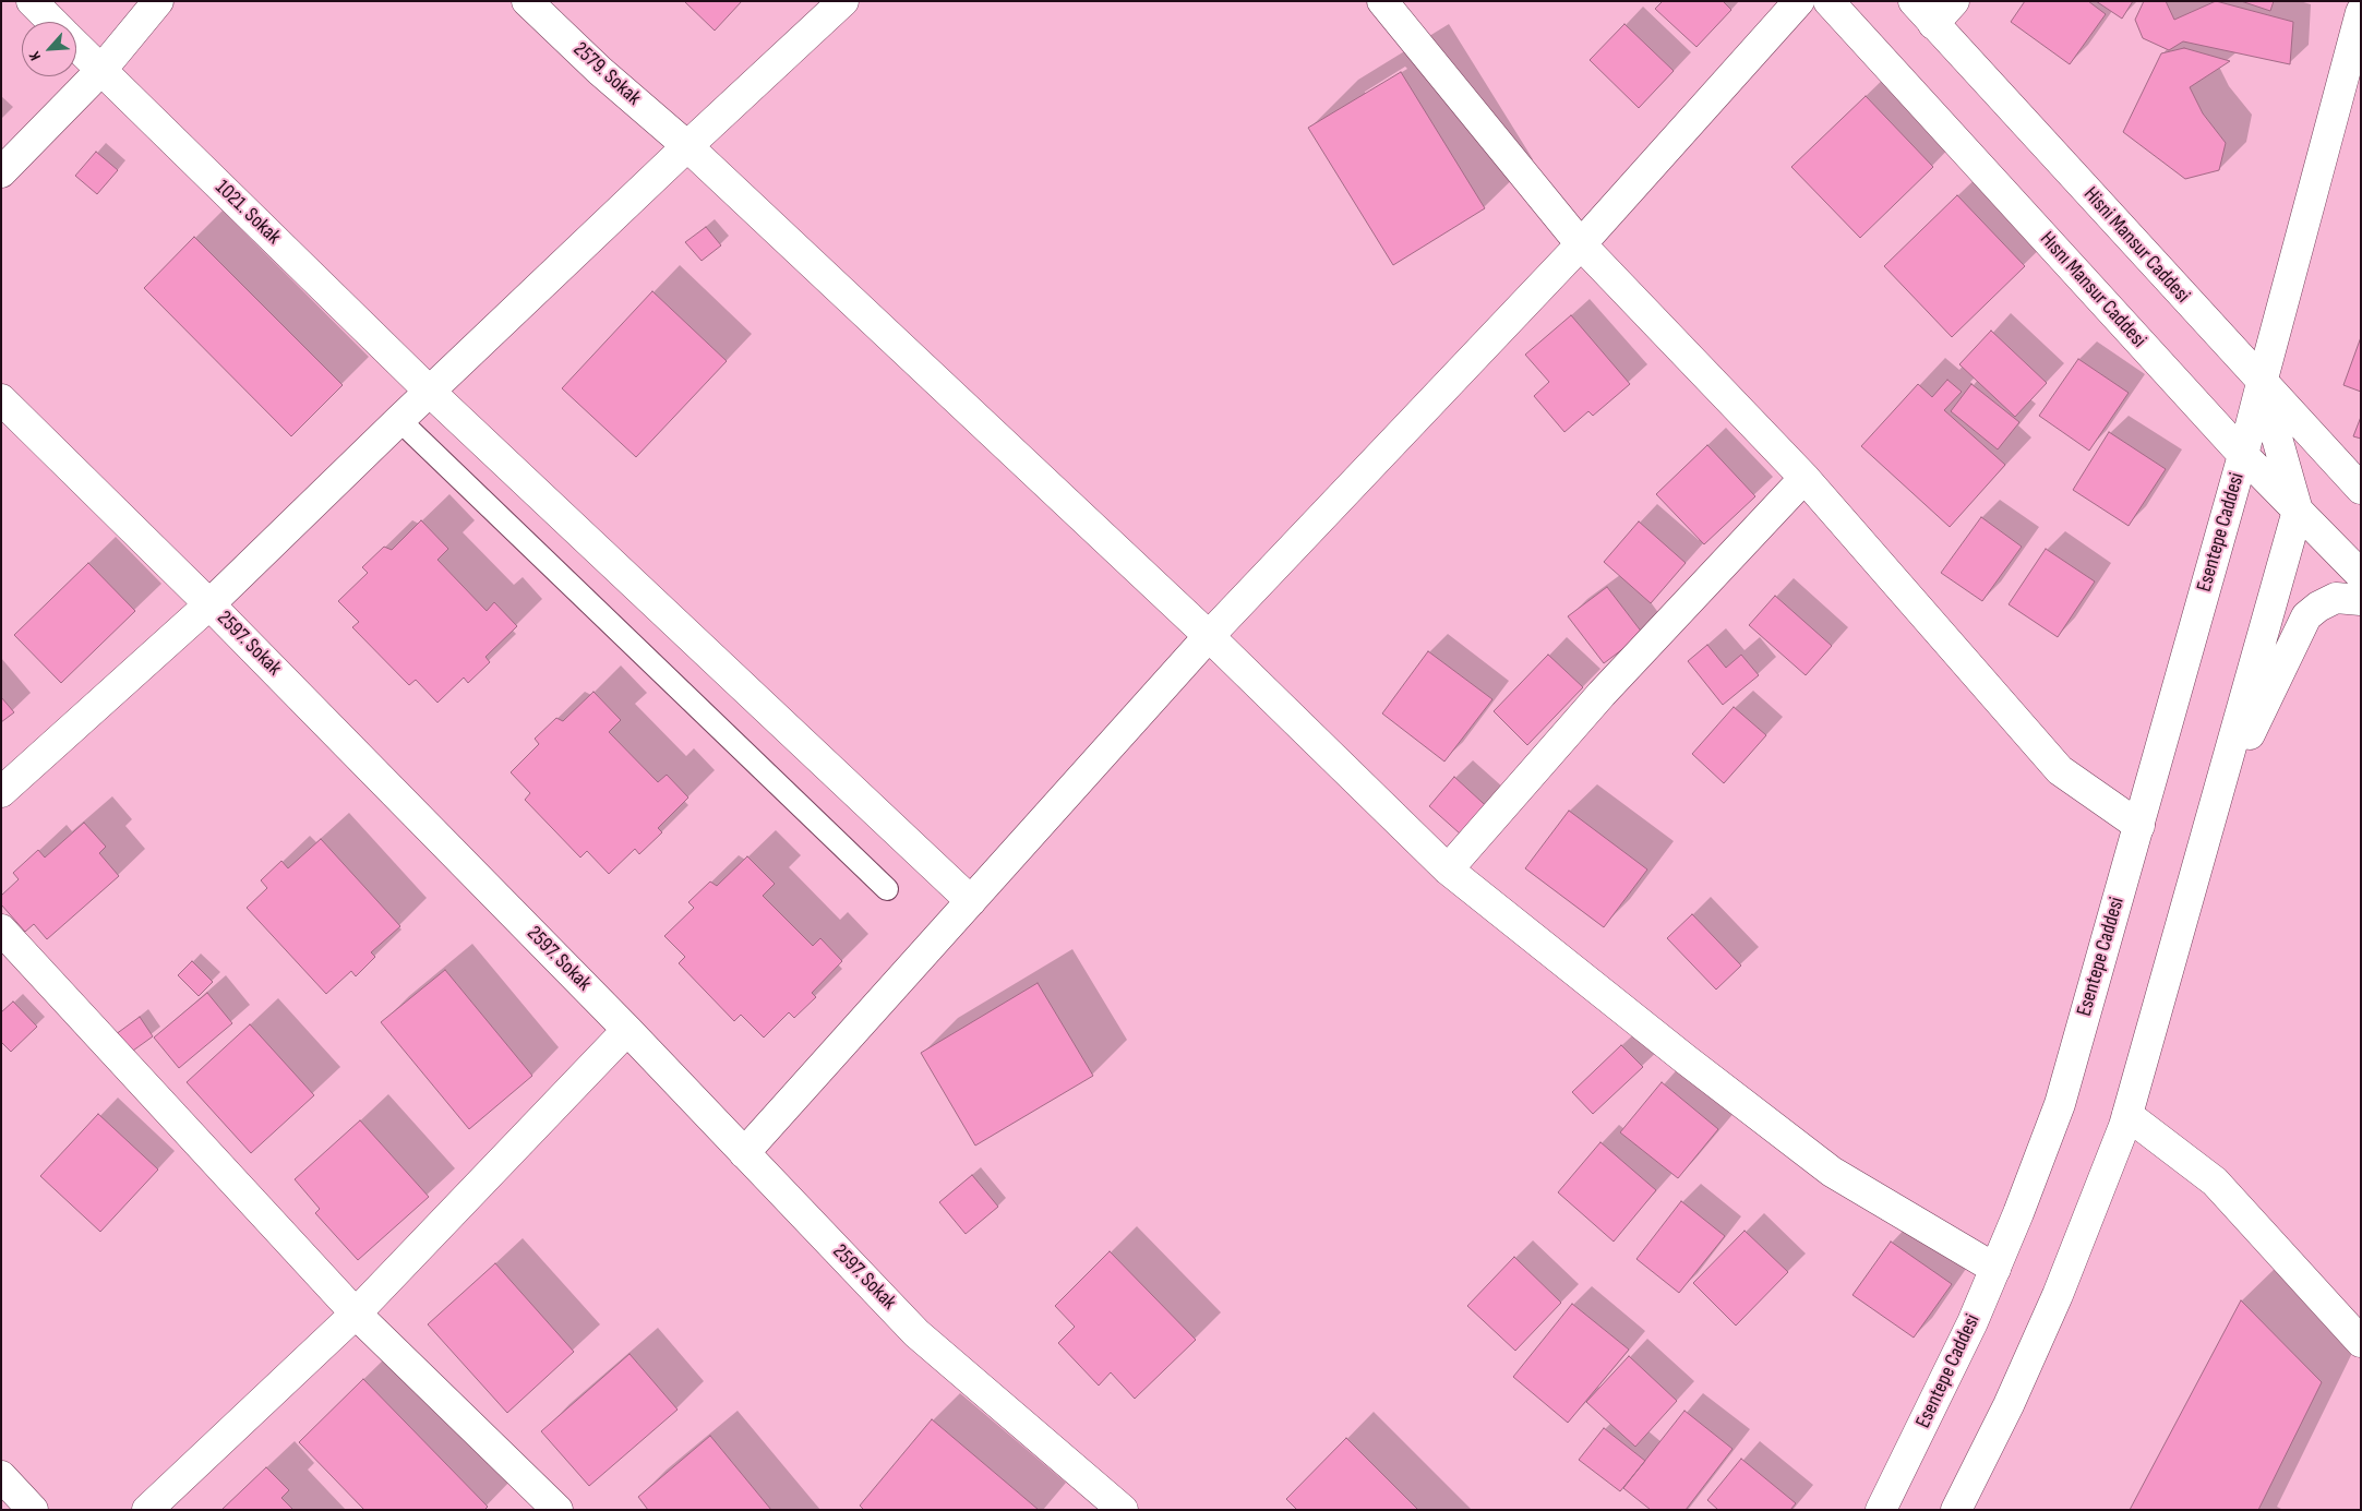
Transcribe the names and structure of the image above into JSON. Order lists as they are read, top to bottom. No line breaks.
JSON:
{"streets":{"street":["2579. Sokak","1021. Sokak","Hisni Mansur Caddesi","Hısnı Mansur Caddesi","Esentepe Caddesi","2597. Sokak"]},"crossings":[["2579. Sokak","Esentepe Caddesi"],["Hisni Mansur Caddesi","Esentepe Caddesi"],["Hısnı Mansur Caddesi","Esentepe Caddesi"]],"north":"bottom left"}
